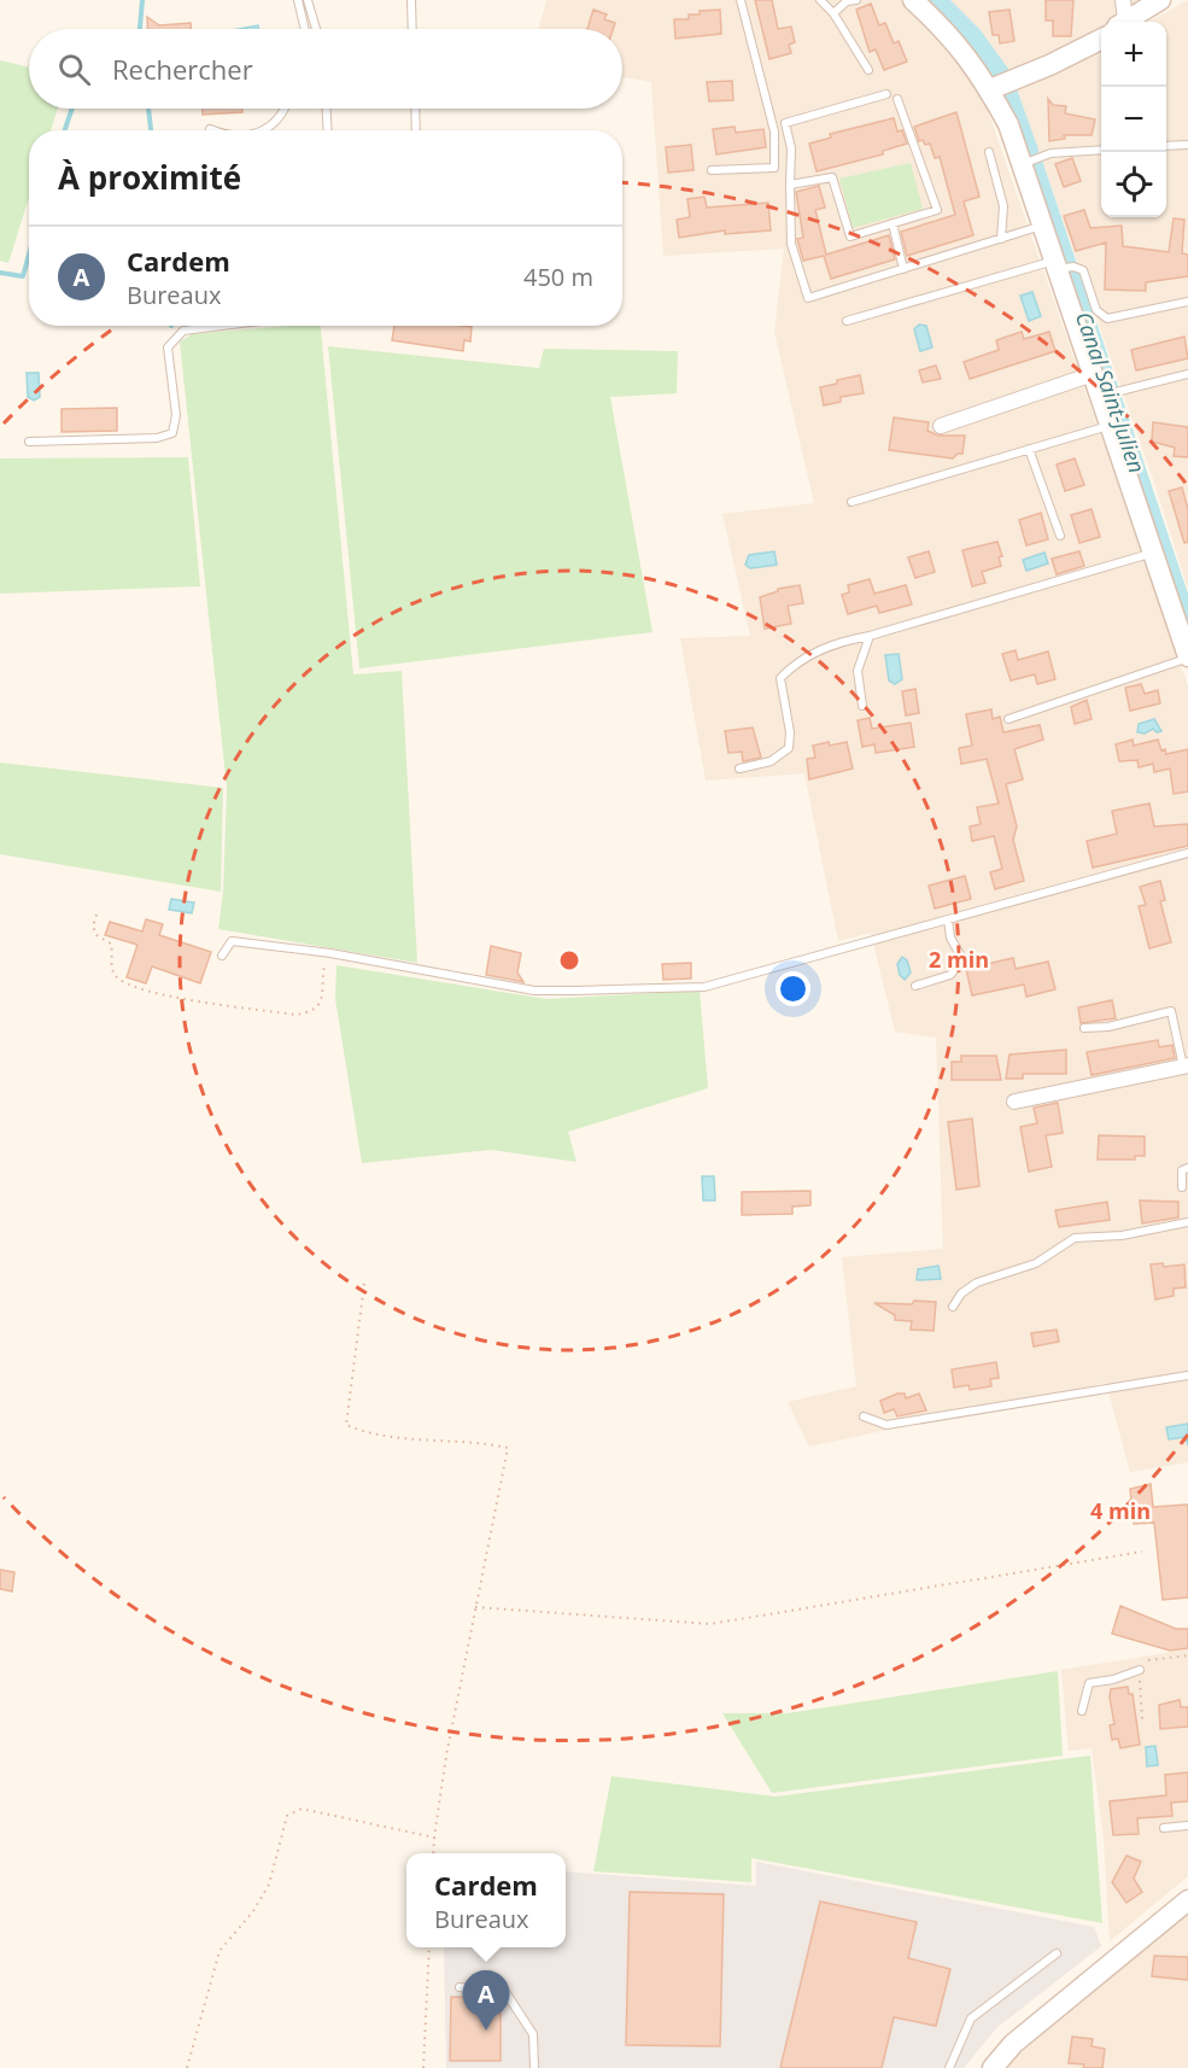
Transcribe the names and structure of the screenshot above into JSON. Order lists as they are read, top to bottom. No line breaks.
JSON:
{"water":["Canal Saint-Julien"],"page":{"map_buttons":["+","−"],"search":"Rechercher","heading":"À proximité","list":[{"mark":"A","name":"Cardem","note":"Bureaux","value":"450 m"}],"popup":["Cardem","Bureaux"],"pins":"A"},"rings":["2 min","4 min"]}
